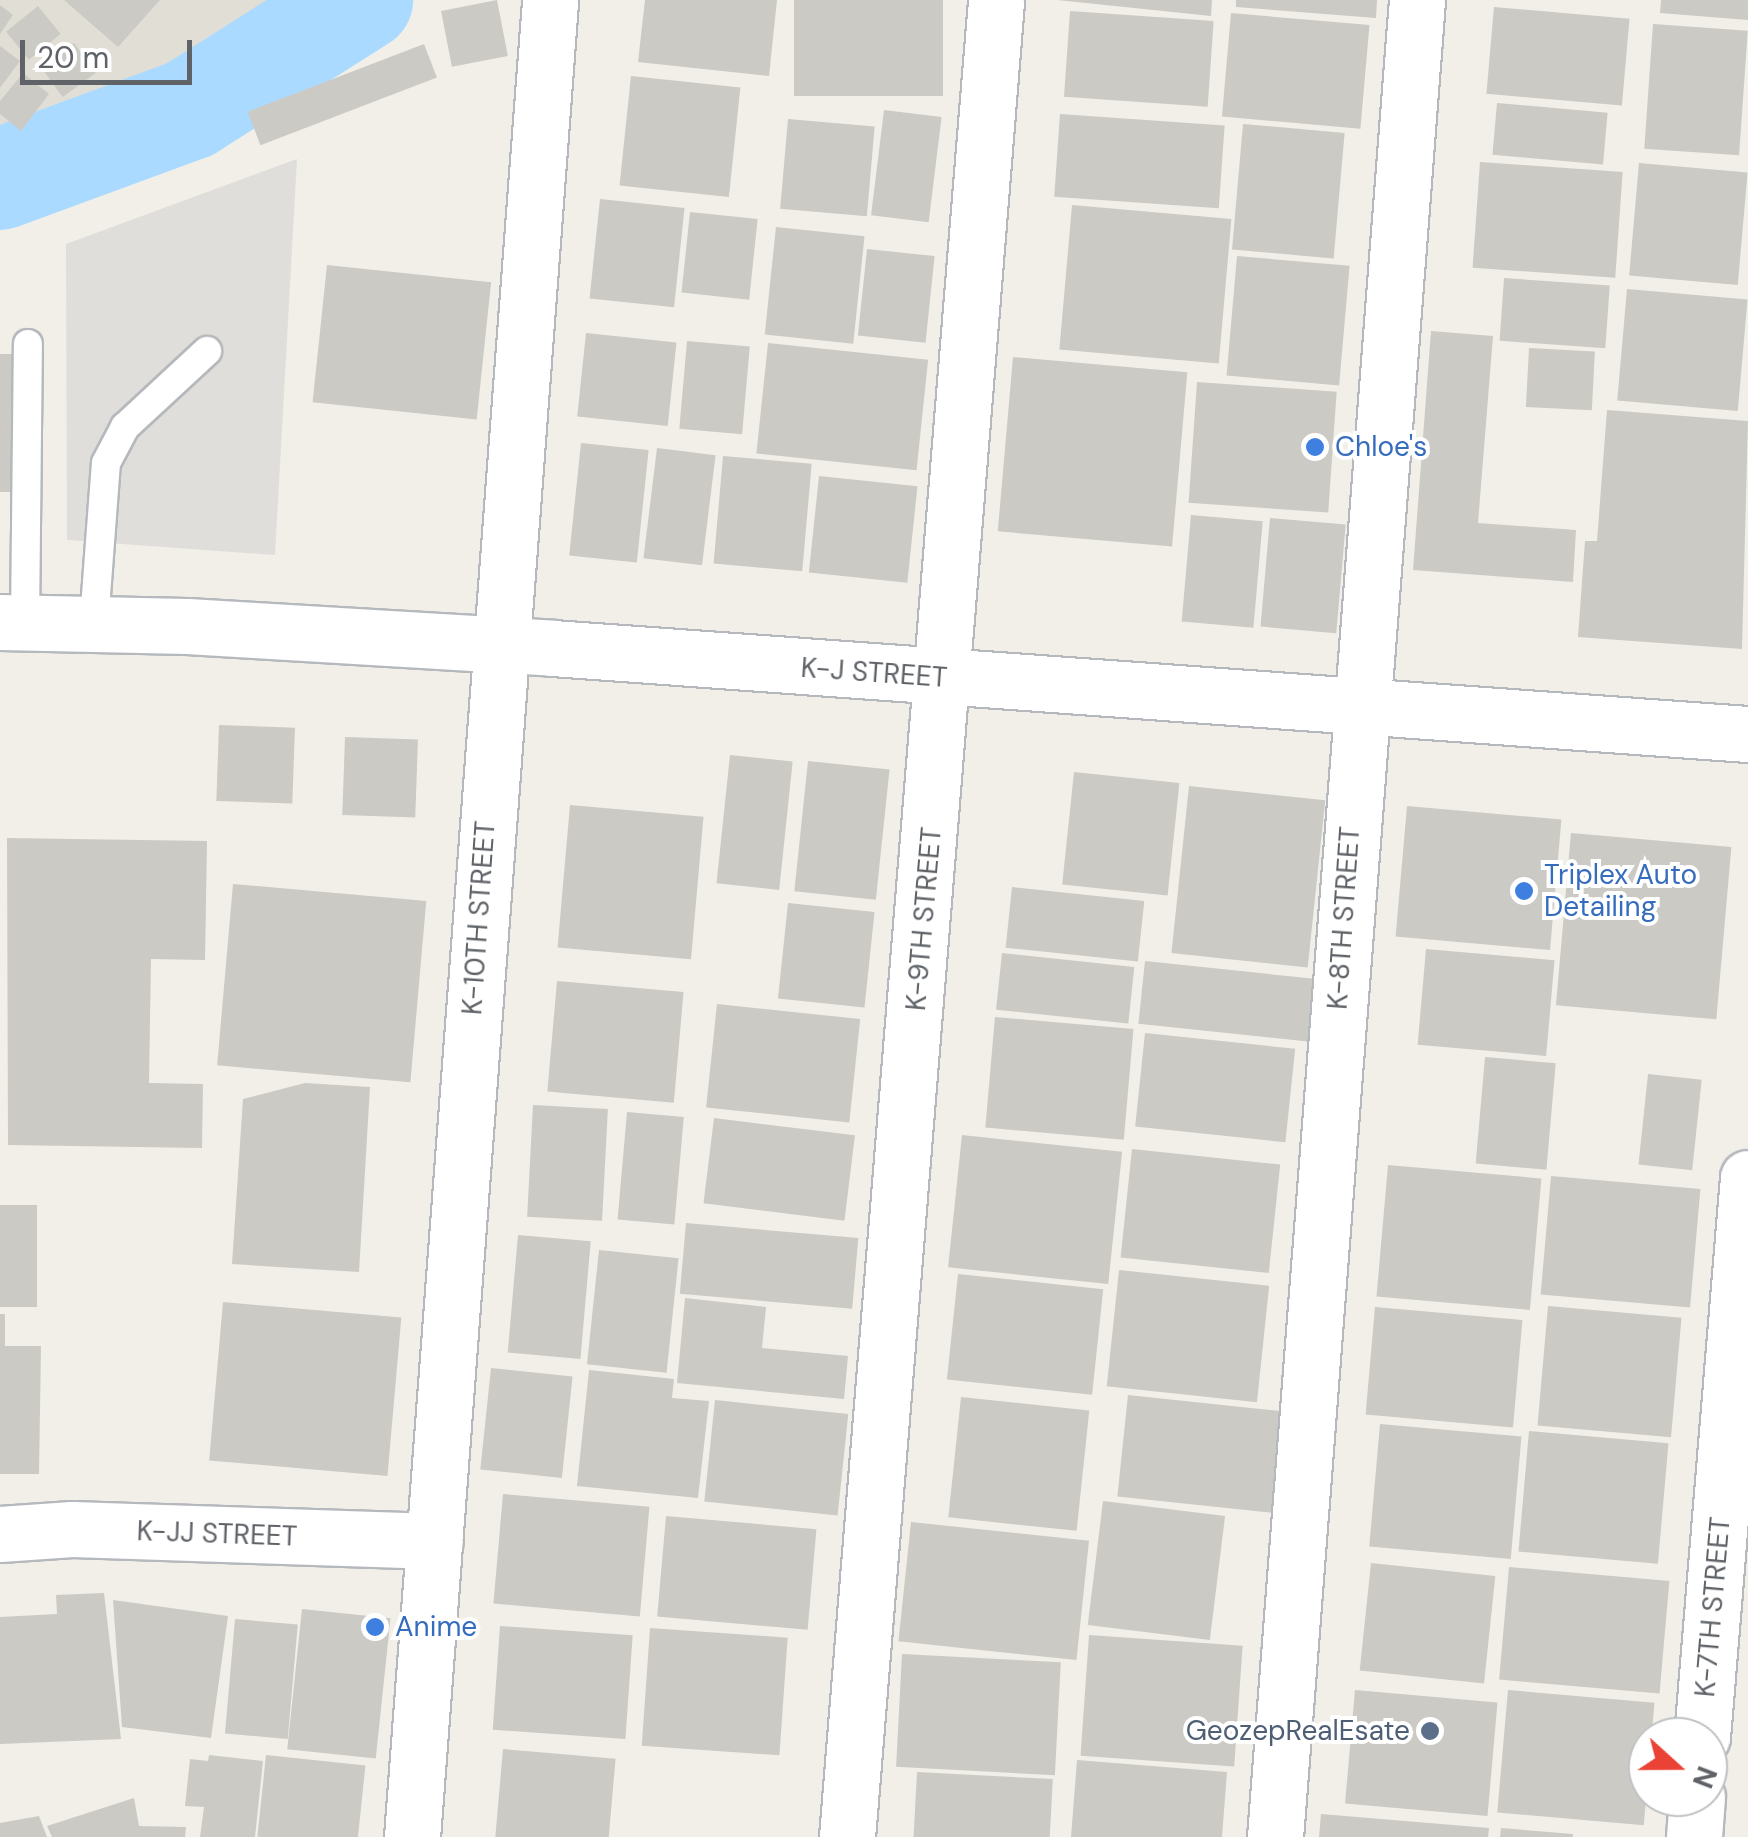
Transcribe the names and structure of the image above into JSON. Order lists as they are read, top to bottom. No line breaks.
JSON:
{"streets":{"street":["K-J STREET","K-10TH STREET","K-8TH STREET","K-9TH STREET","K-JJ STREET","K-7TH STREET"]},"crossings":[["K-J STREET","K-10TH STREET"],["K-J STREET","K-8TH STREET"],["K-J STREET","K-9TH STREET"],["K-10TH STREET","K-JJ STREET"]],"places":["Chloe's","Triplex Auto Detailing","Anime","GeozepRealEsate"],"scale_bar":"20 m","north":"right"}
